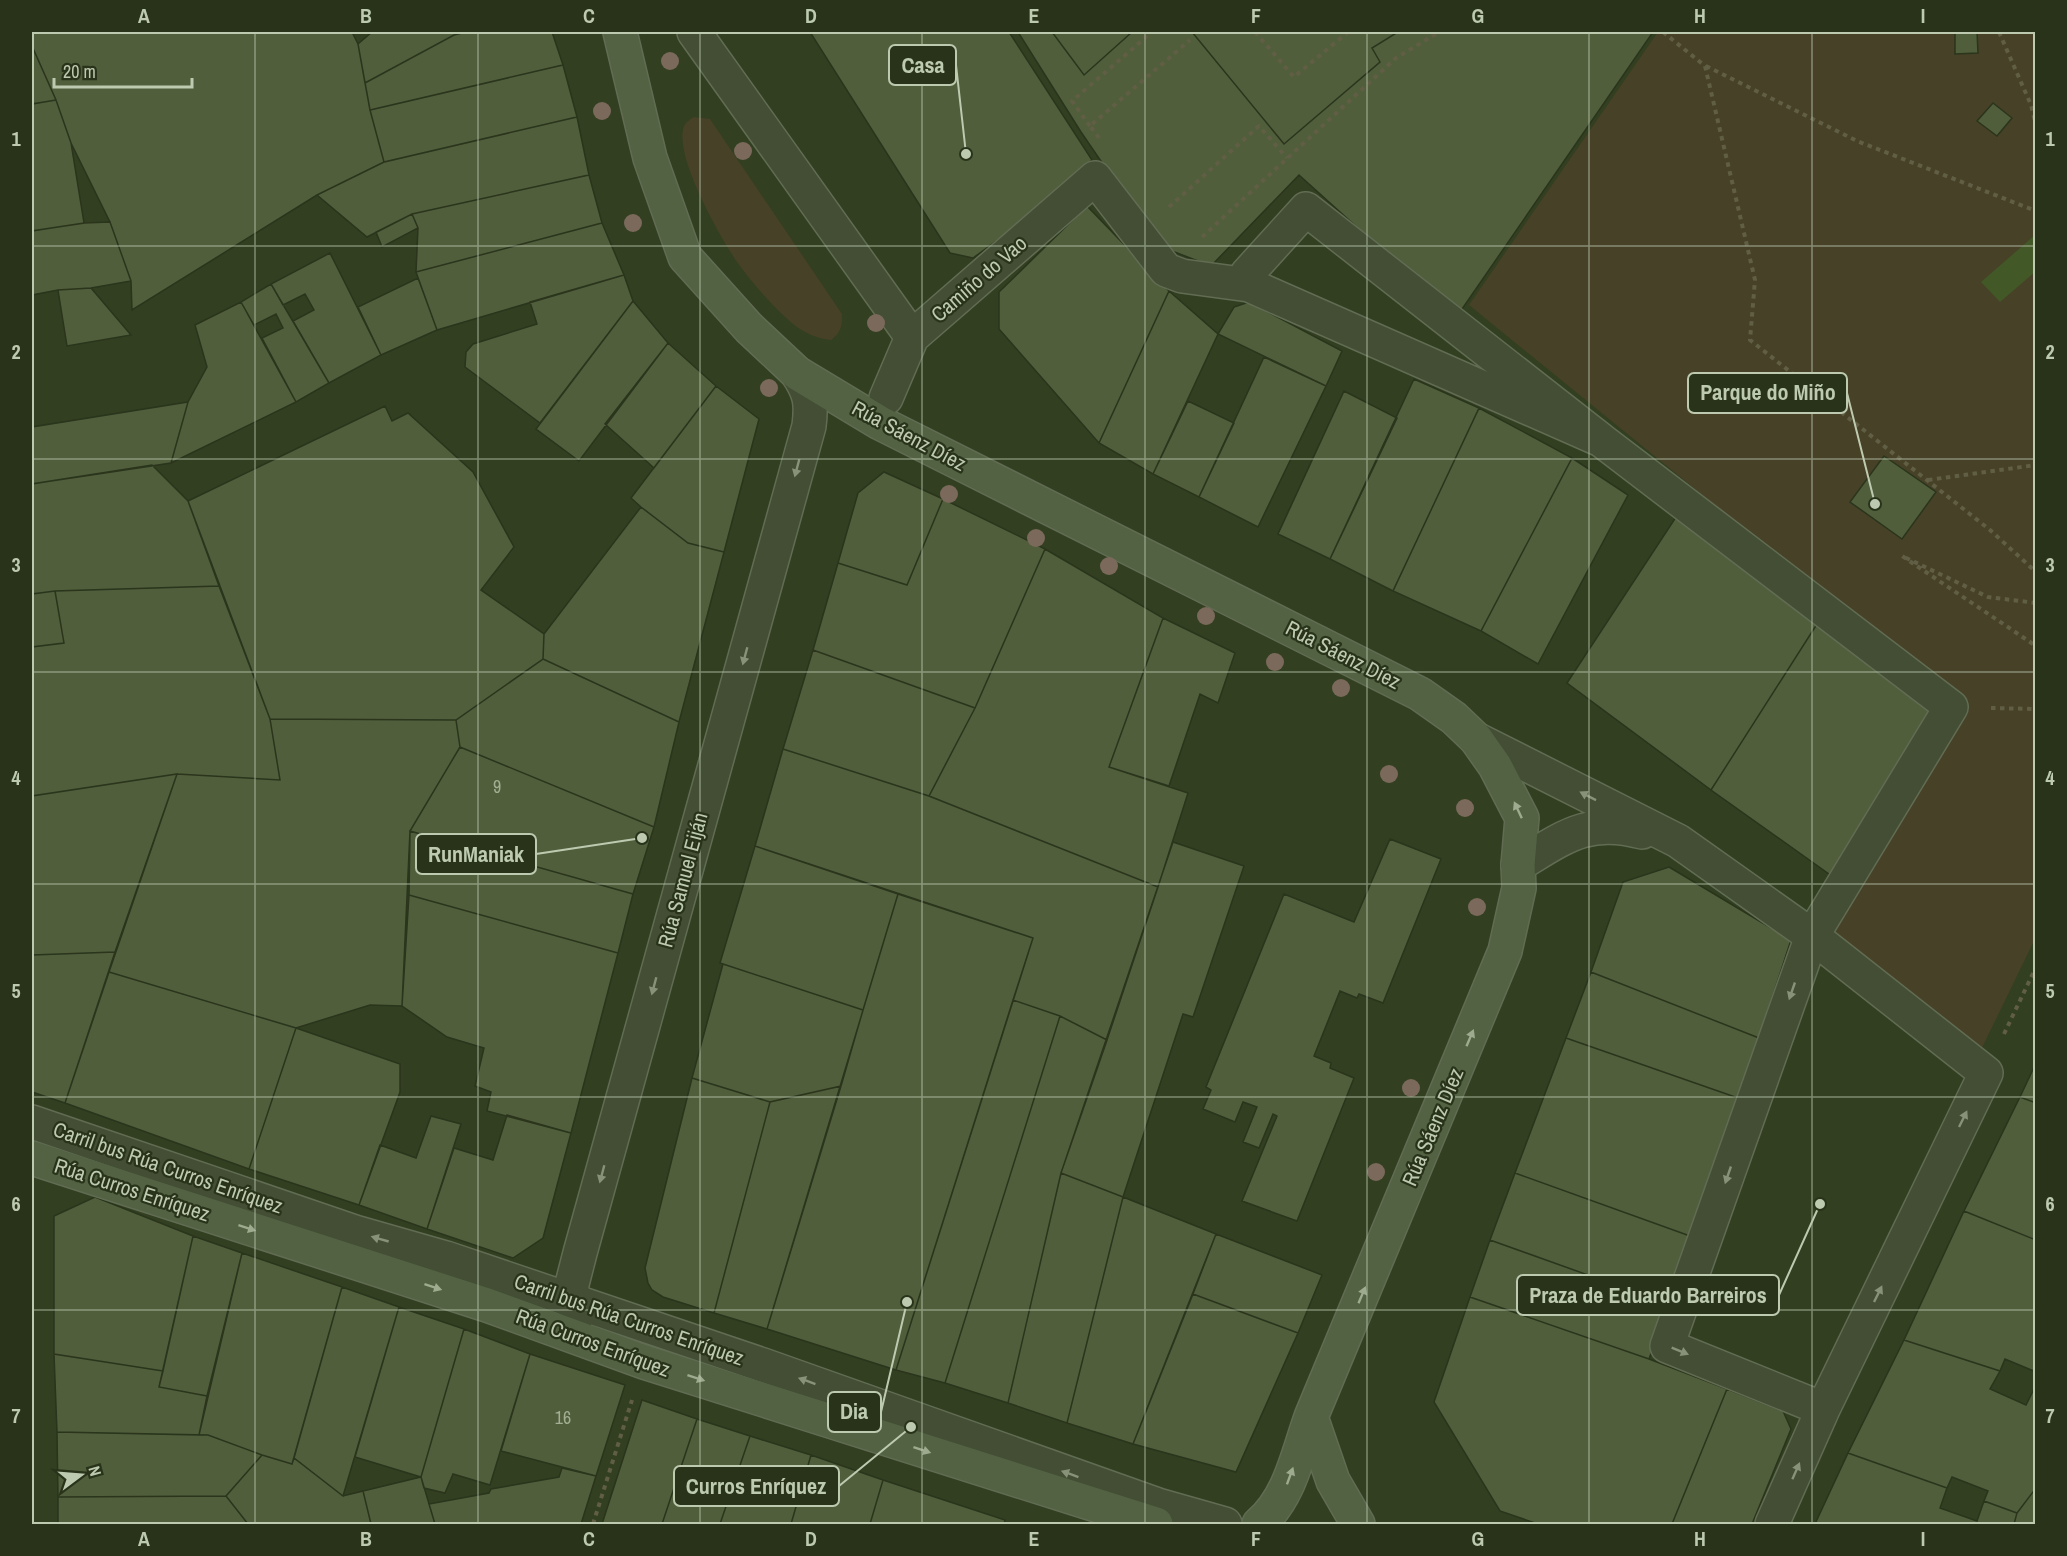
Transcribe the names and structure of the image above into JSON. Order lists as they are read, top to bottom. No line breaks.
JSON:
{"streets":{"street":["Camiño do Vao","Rúa Sáenz Díez","Rúa Samuel Eiján","Carril bus Rúa Curros Enríquez","Rúa Curros Enríquez"]},"crossings":[["Camiño do Vao","Rúa Sáenz Díez"],["Rúa Sáenz Díez","Rúa Samuel Eiján"],["Rúa Samuel Eiján","Carril bus Rúa Curros Enríquez"],["Rúa Samuel Eiján","Rúa Curros Enríquez"]],"one_way":["Rúa Sáenz Díez","Rúa Samuel Eiján","Carril bus Rúa Curros Enríquez","Rúa Curros Enríquez"],"places":["Casa","Parque do Miño","RunManiak","Praza de Eduardo Barreiros","Dia","Curros Enríquez"],"house_numbers":["9","16"],"scale_bar":"20 m","north":"right","grid":{"columns":["A","B","C","D","E","F","G","H","I"],"rows":["1","2","3","4","5","6","7"]}}
